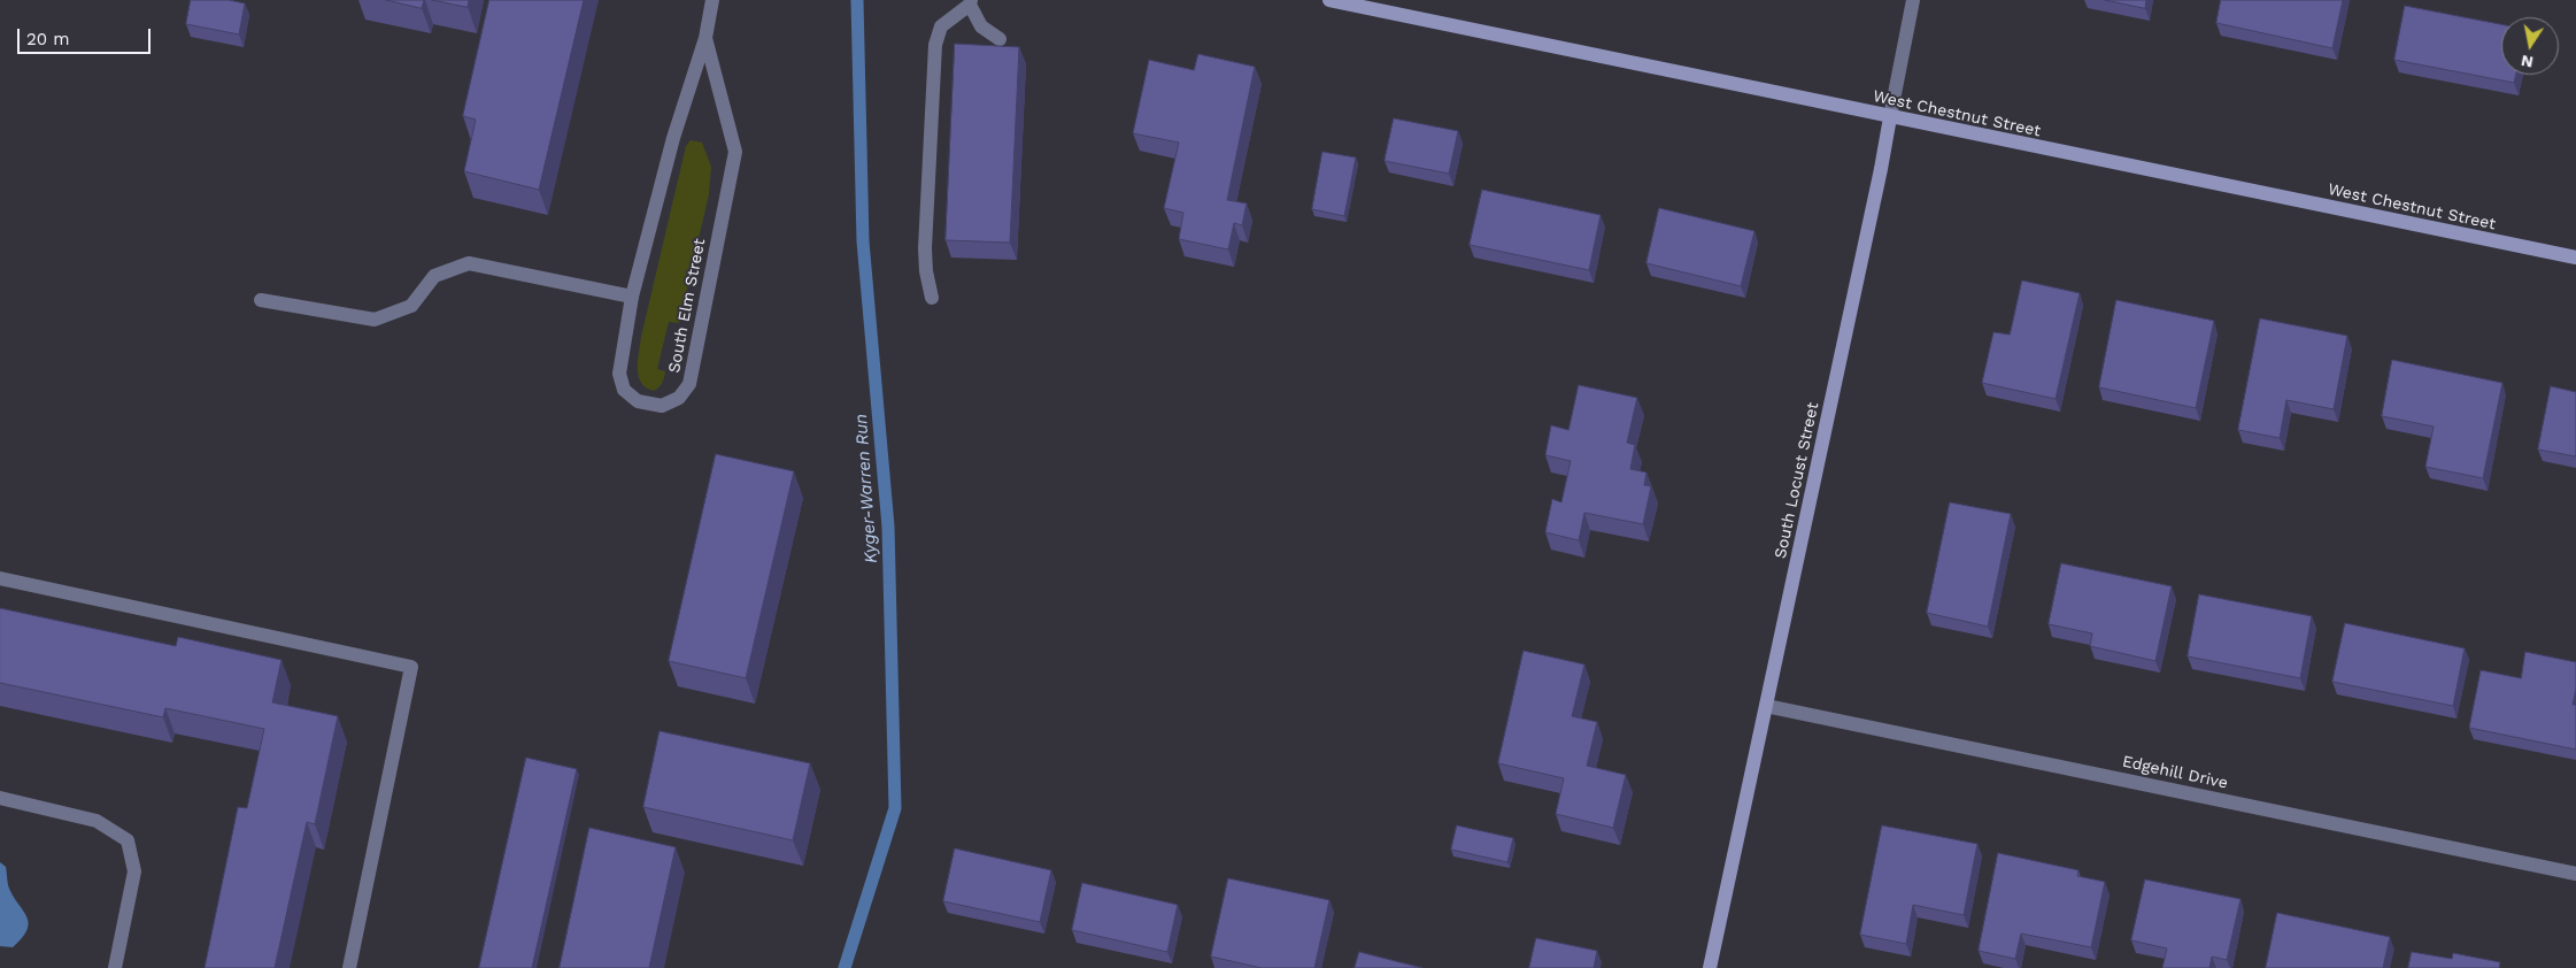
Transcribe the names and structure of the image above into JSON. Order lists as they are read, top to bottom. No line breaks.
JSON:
{"streets":{"main road":["West Chestnut Street","South Locust Street"],"street":["South Elm Street","Edgehill Drive"]},"crossings":[["West Chestnut Street","South Locust Street"],["South Locust Street","Edgehill Drive"]],"water":["Kyger-Warren Run"],"scale_bar":"20 m","north":"bottom"}
